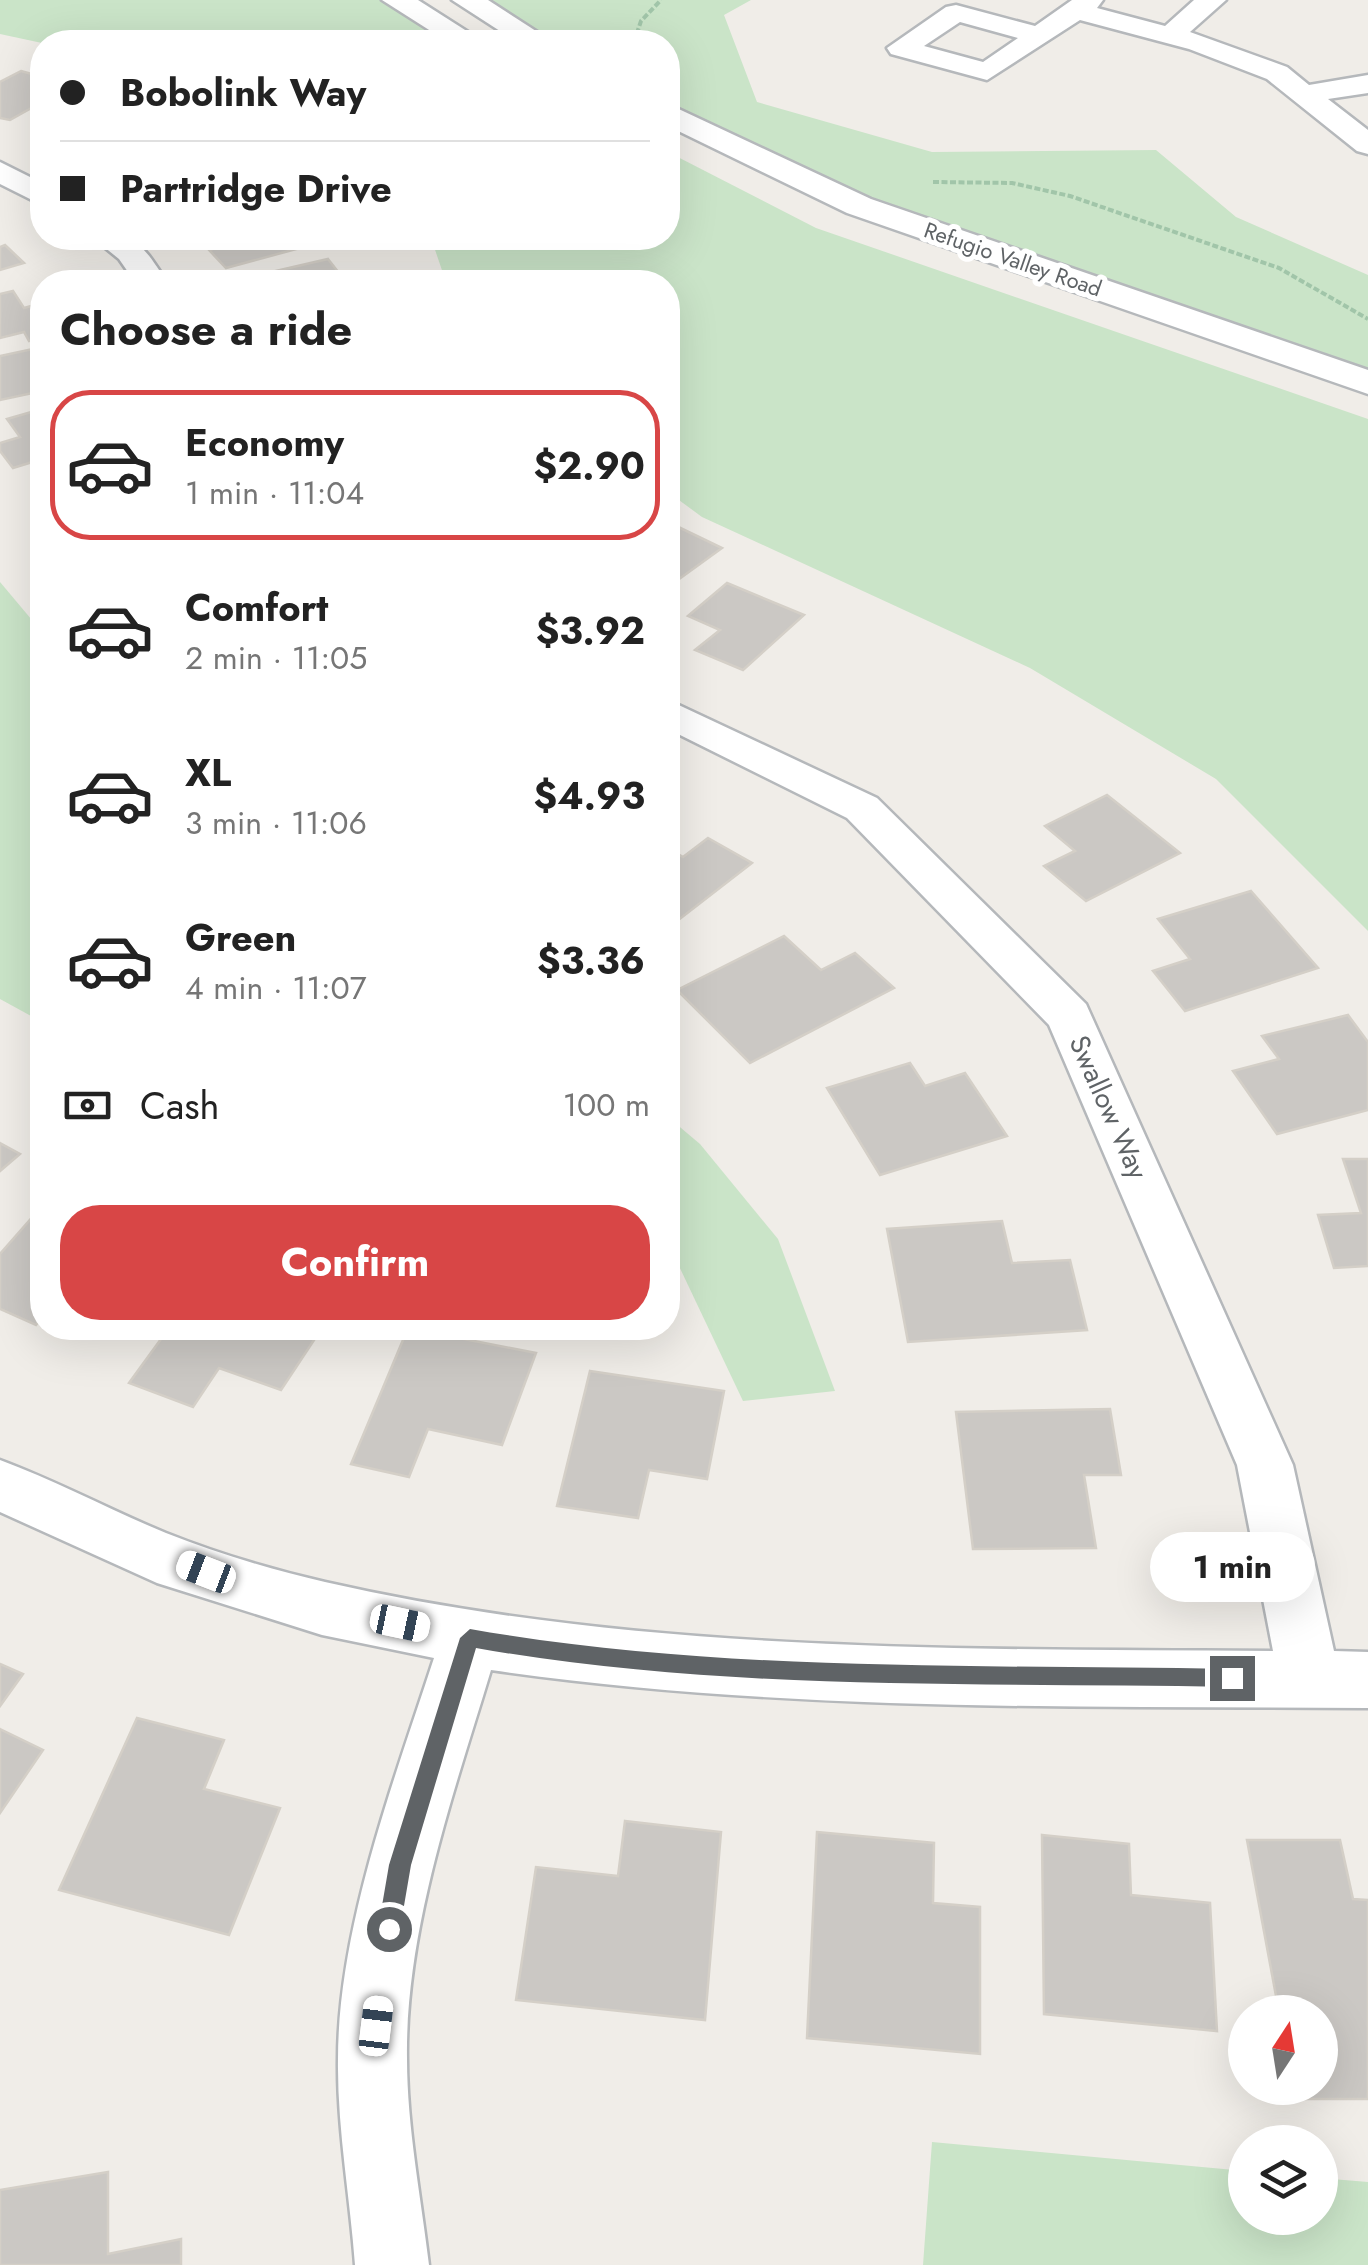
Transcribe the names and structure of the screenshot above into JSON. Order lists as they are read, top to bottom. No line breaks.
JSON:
{"streets":{"street":["Refugio Valley Road","Swallow Way"]},"north":"top","page":{"banner":["Bobolink Way","Partridge Drive"],"heading":"Choose a ride","list":[{"name":"Economy","note":"1 min · 11:04","value":"$2.90"},{"name":"Comfort","note":"2 min · 11:05","value":"$3.92"},{"name":"XL","note":"3 min · 11:06","value":"$4.93"},{"name":"Green","note":"4 min · 11:07","value":"$3.36"}],"pay":["Cash","100 m"],"buttons":"Confirm","bubble":"1 min"}}
